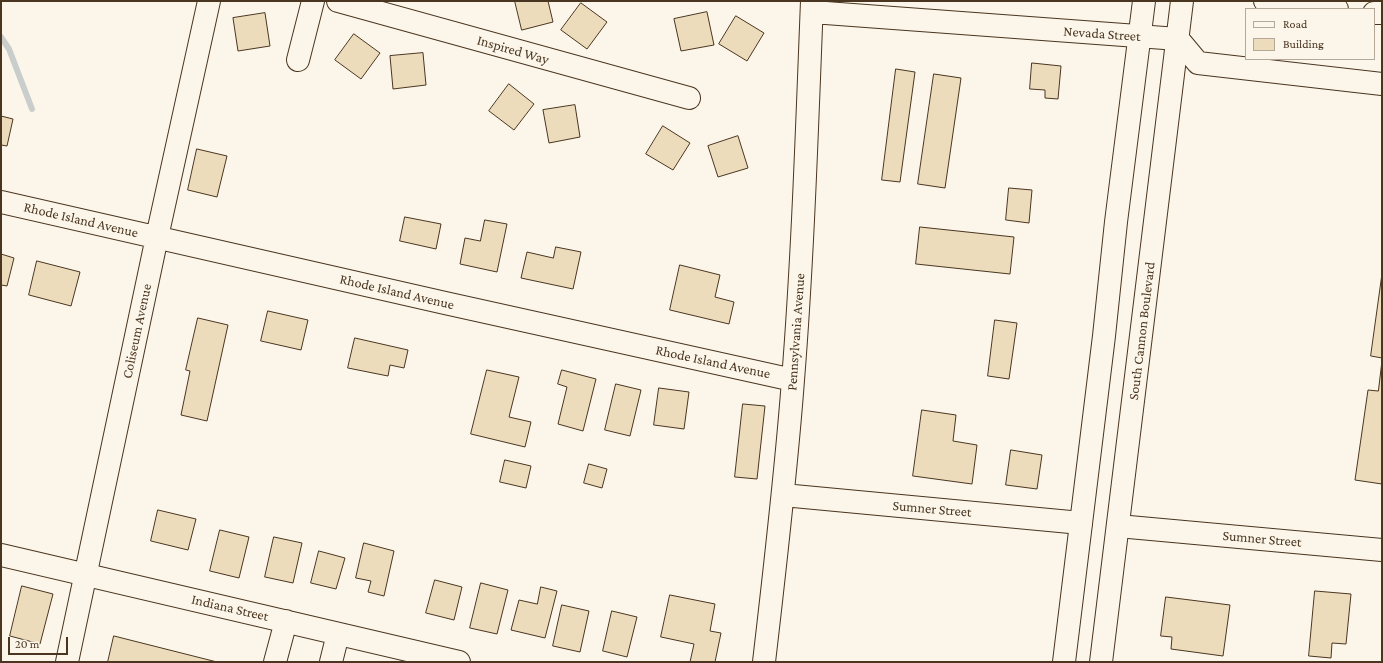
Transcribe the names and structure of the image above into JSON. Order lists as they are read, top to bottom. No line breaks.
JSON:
{"streets":{"street":["Nevada Street","Inspired Way","Rhode Island Avenue","Coliseum Avenue","South Cannon Boulevard","Pennsylvania Avenue","Sumner Street","Indiana Street"]},"crossings":[["Nevada Street","South Cannon Boulevard"],["Nevada Street","Pennsylvania Avenue"],["Rhode Island Avenue","Coliseum Avenue"],["Rhode Island Avenue","Pennsylvania Avenue"],["Coliseum Avenue","Indiana Street"],["South Cannon Boulevard","Sumner Street"],["Pennsylvania Avenue","Sumner Street"]],"legend":["Road","Building"],"scale_bar":"20 m"}
